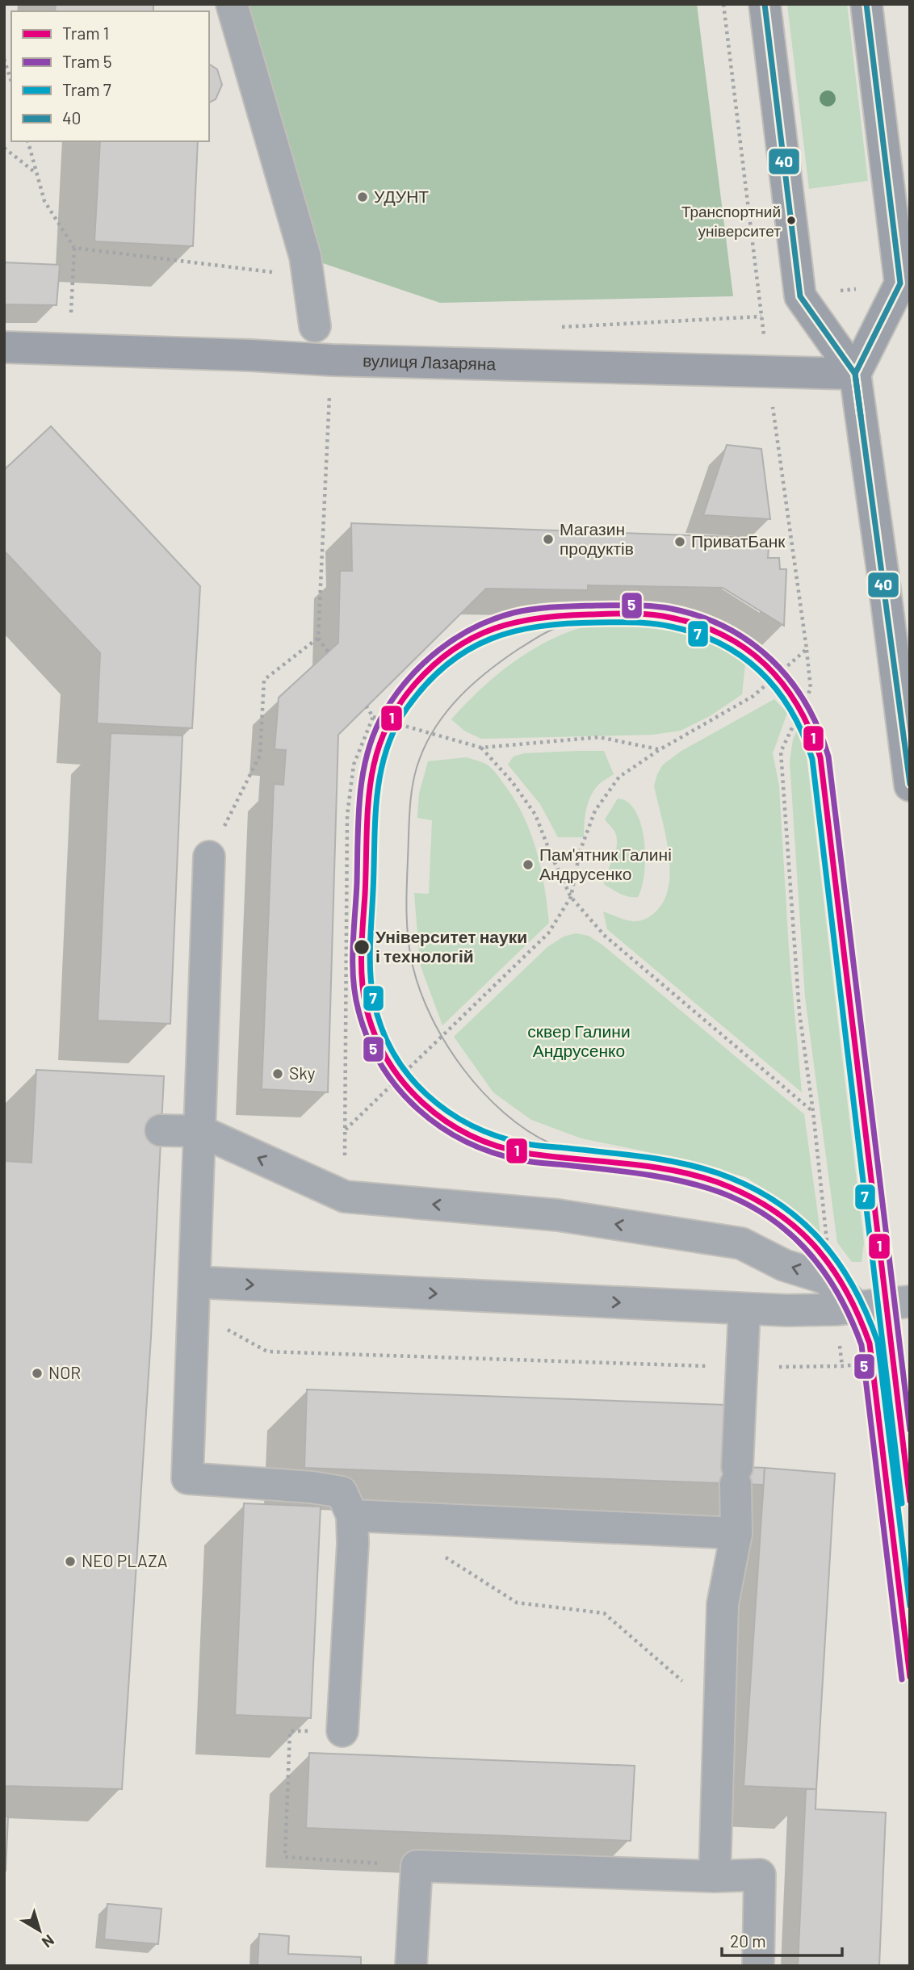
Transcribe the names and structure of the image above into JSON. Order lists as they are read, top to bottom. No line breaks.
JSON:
{"streets":{"main road":["вулиця Лазаряна"]},"parks":["сквер Галини Андрусенко"],"places":["УДУНТ","Транспортний університет","Магазин продуктів","ПриватБанк","Пам'ятник Галині Андрусенко","Університет науки і технологій","Sky","NOR","NEO PLAZA"],"lines":["transit line 40","tram line 5","tram line 1","tram line 7"],"legend":["Tram 1","Tram 5","Tram 7","40"],"scale_bar":"20 m","north":"bottom right"}
